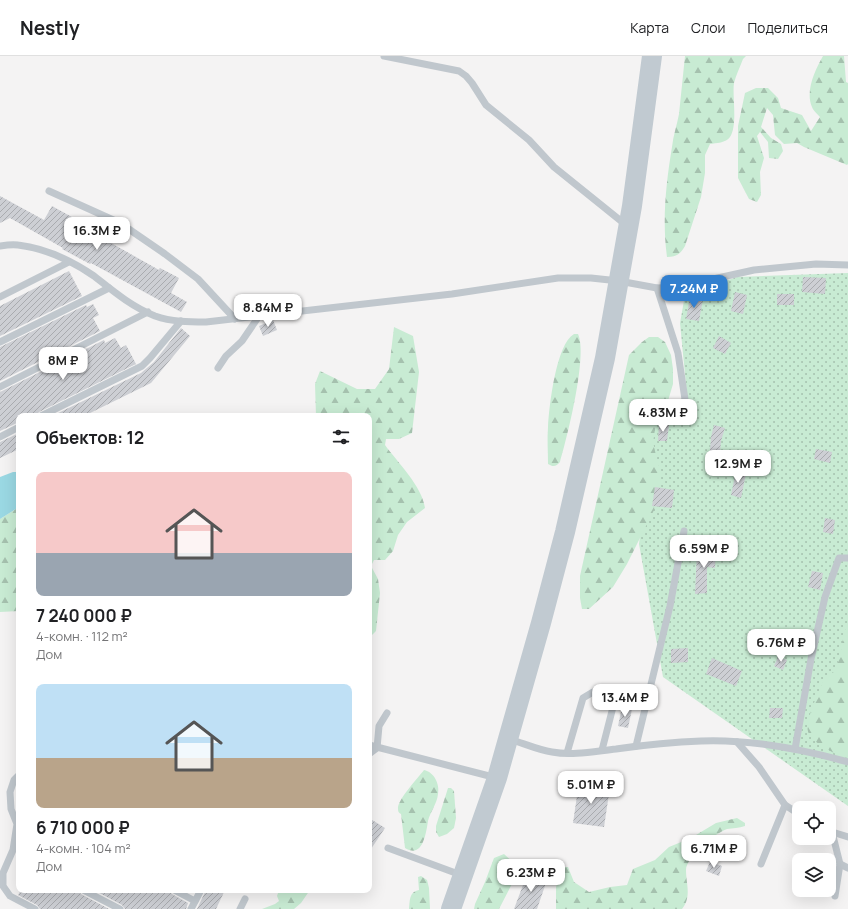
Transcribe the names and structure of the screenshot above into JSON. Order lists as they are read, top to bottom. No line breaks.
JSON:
{"page":{"header":"Nestly","nav":["Карта","Слои","Поделиться"],"price":["16.3M ₽","7.24M ₽","8.84M ₽","8M ₽","4.83M ₽","12.9M ₽","6.59M ₽","6.76M ₽","13.4M ₽","5.01M ₽","6.71M ₽","6.23M ₽"],"heading":"Объектов: 12","list":[{"name":"7 240 000 ₽","note":"4-комн. · 112 m² · Дом"},{"name":"6 710 000 ₽","note":"4-комн. · 104 m² · Дом"}]}}
